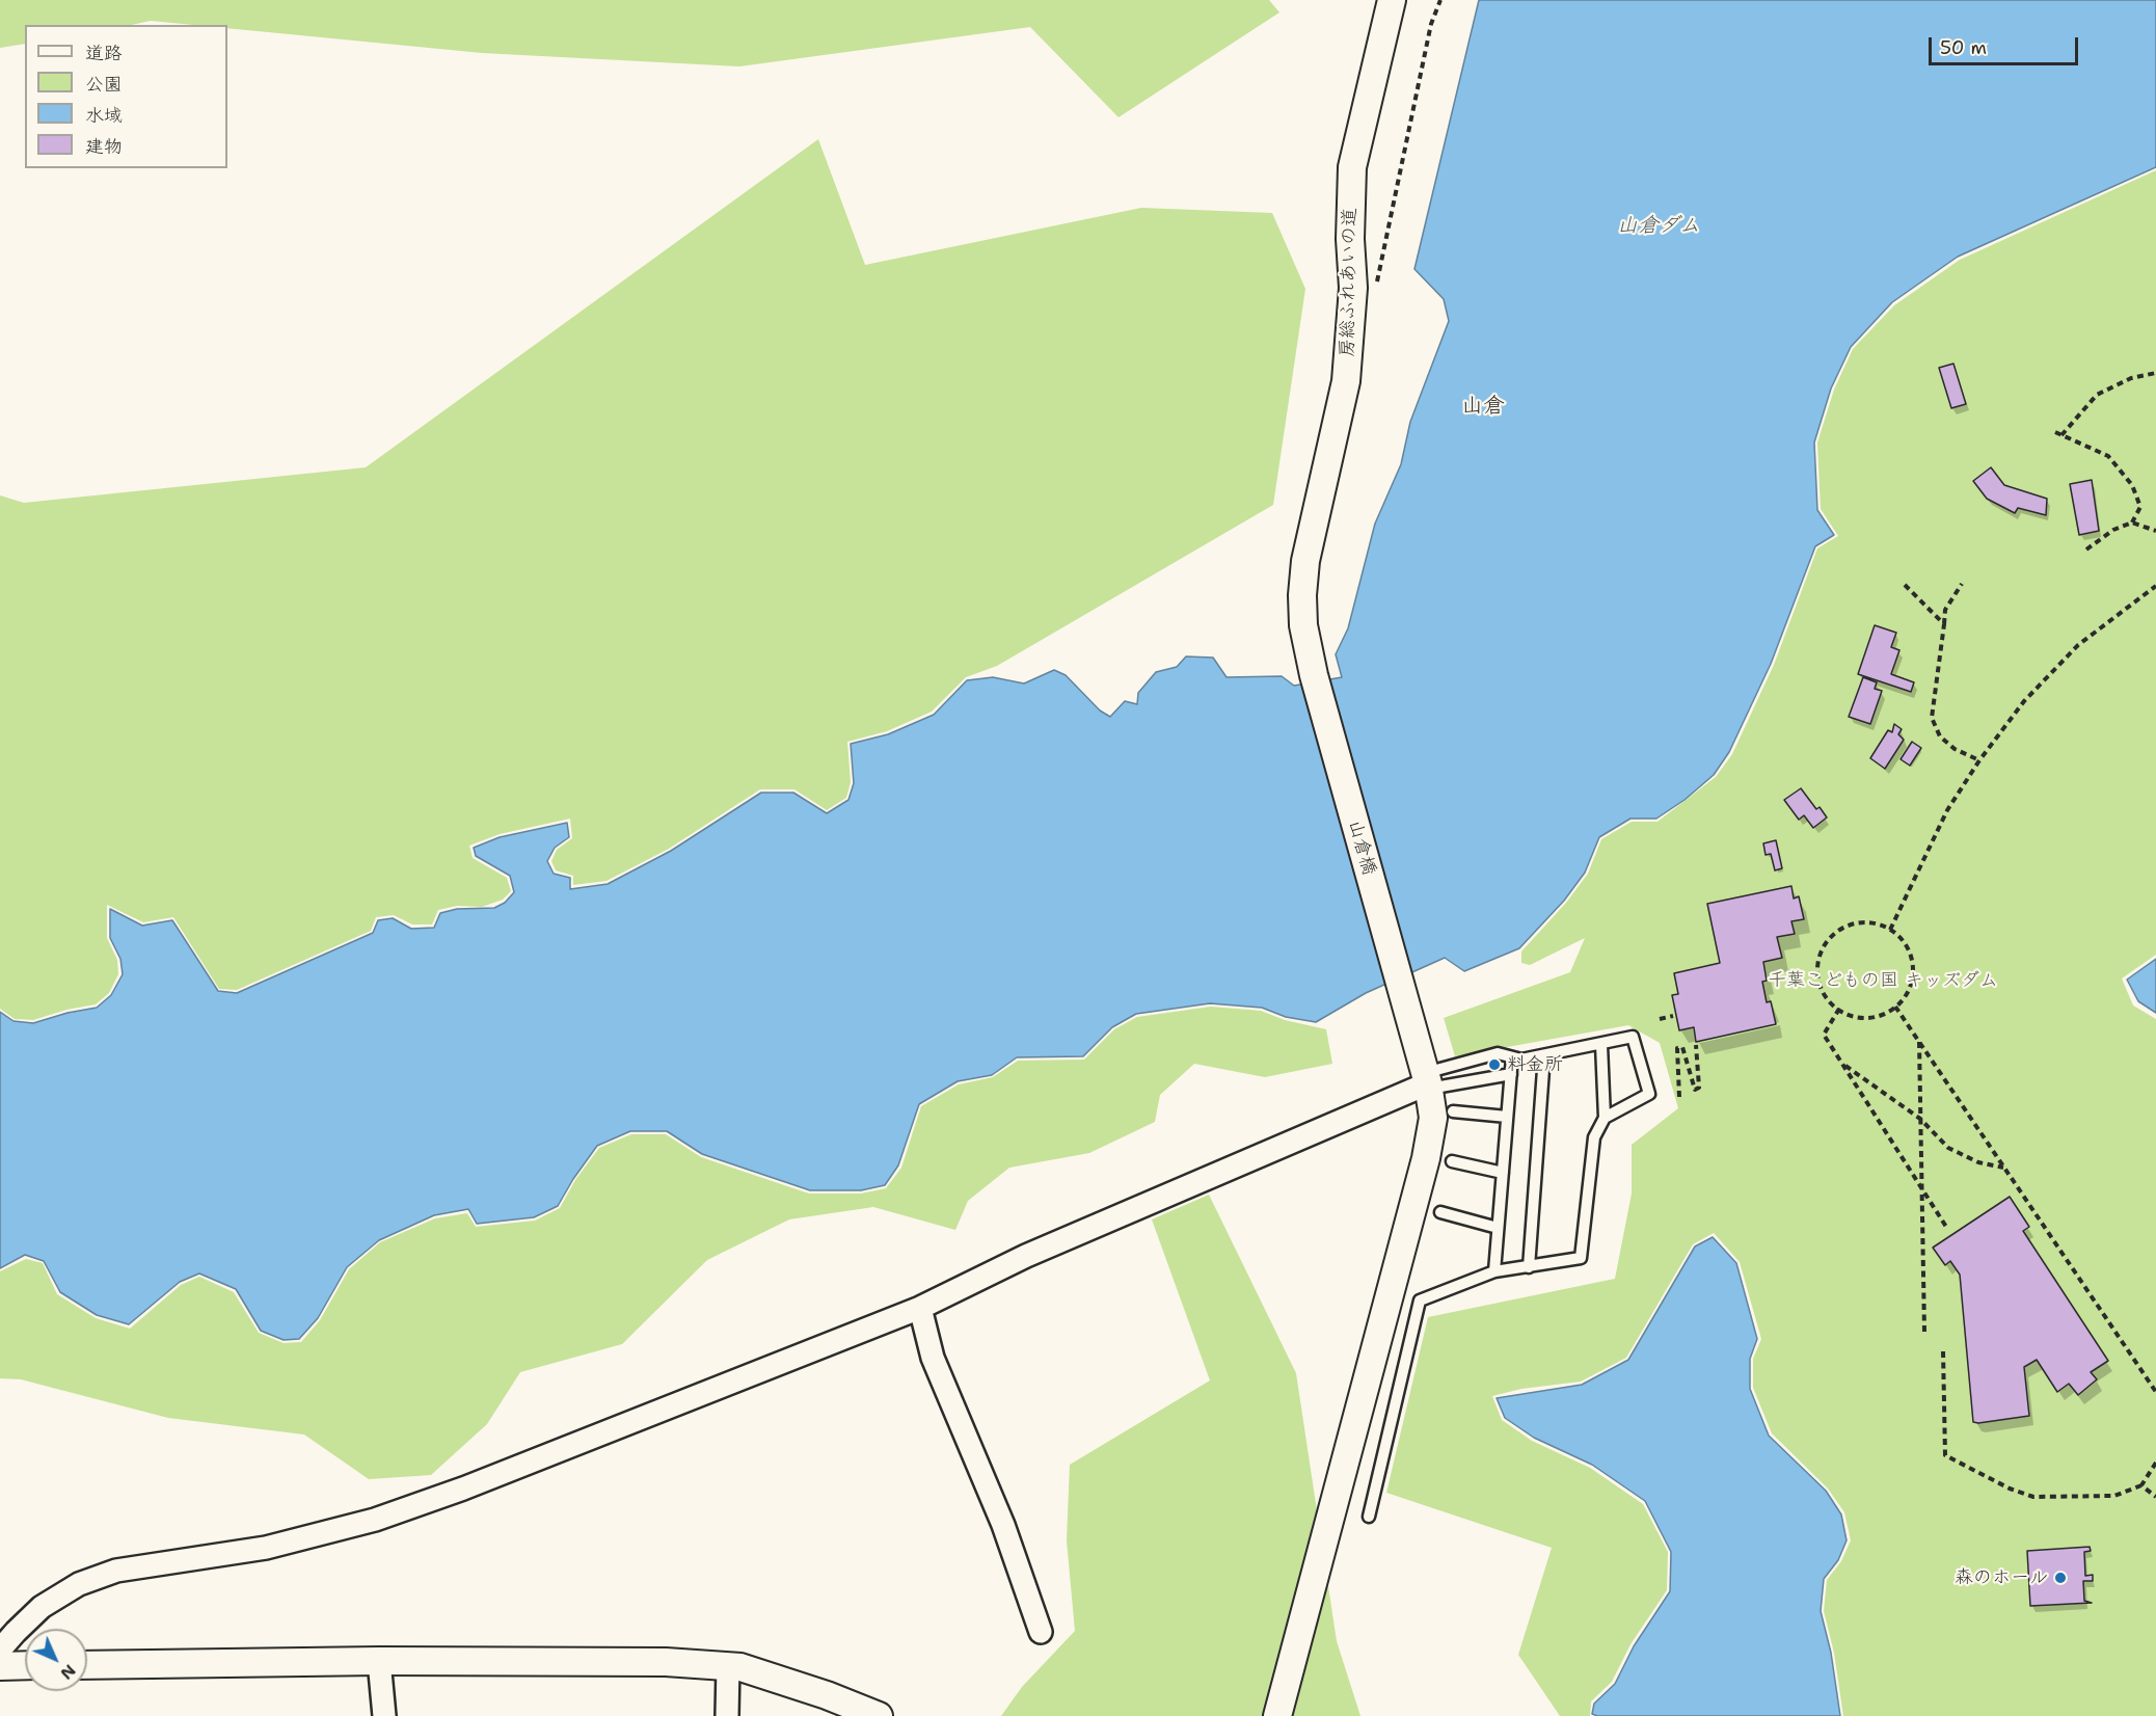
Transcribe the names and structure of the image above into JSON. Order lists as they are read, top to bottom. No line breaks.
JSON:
{"streets":{"street":["房総ふれあいの道","山倉橋"]},"crossings":[["房総ふれあいの道","山倉橋"]],"districts":["山倉"],"water":["山倉ダム"],"parks":["千葉こどもの国 キッズダム"],"places":["料金所","森のホール"],"legend":["道路","公園","水域","建物"],"scale_bar":"50 m","north":"bottom right"}
